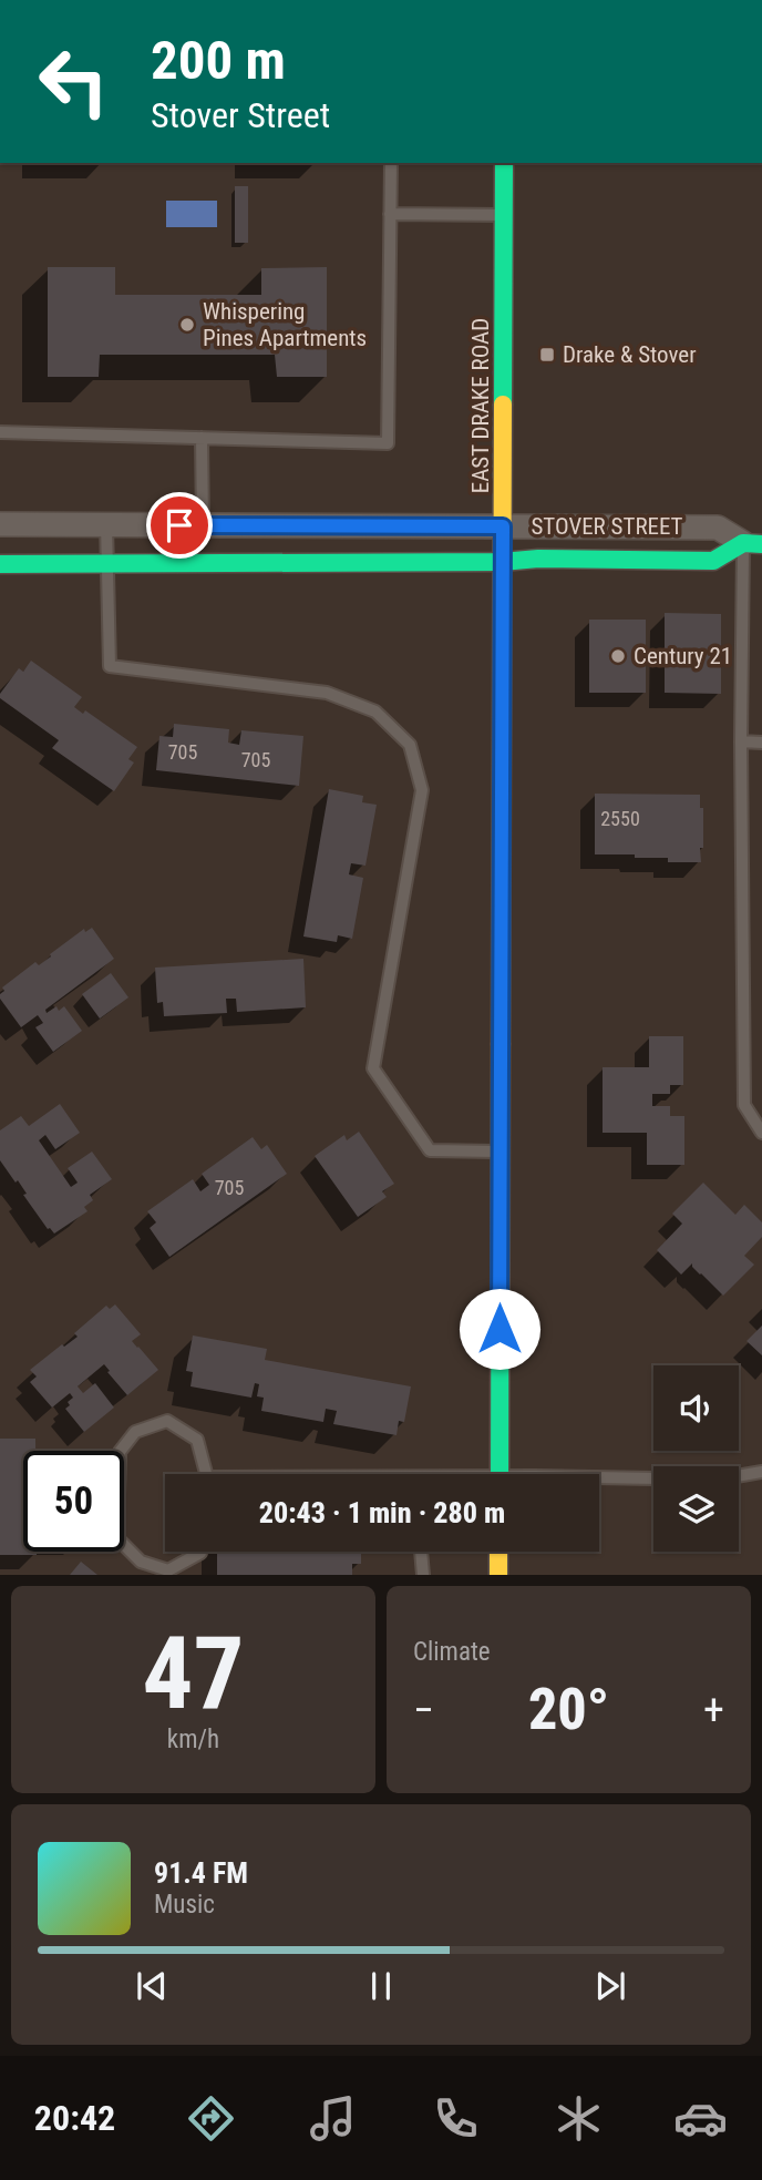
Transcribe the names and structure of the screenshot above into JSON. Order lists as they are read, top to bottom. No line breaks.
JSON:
{"streets":{"main road":["EAST DRAKE ROAD","STOVER STREET"]},"crossings":[["EAST DRAKE ROAD","STOVER STREET"]],"places":{"other":["Whispering Pines Apartments","Century 21"],"transit":["Drake & Stover"]},"house_numbers":["705","705","2550","705"],"page":{"turn":["200 m","Stover Street"],"limit":"50","trip":"20:43 · 1 min · 280 m","tile":[["47","km/h"],"Climate"],"heat":["−","20°","+"],"song":["91.4 FM","Music"],"tabs":"20:42"}}
